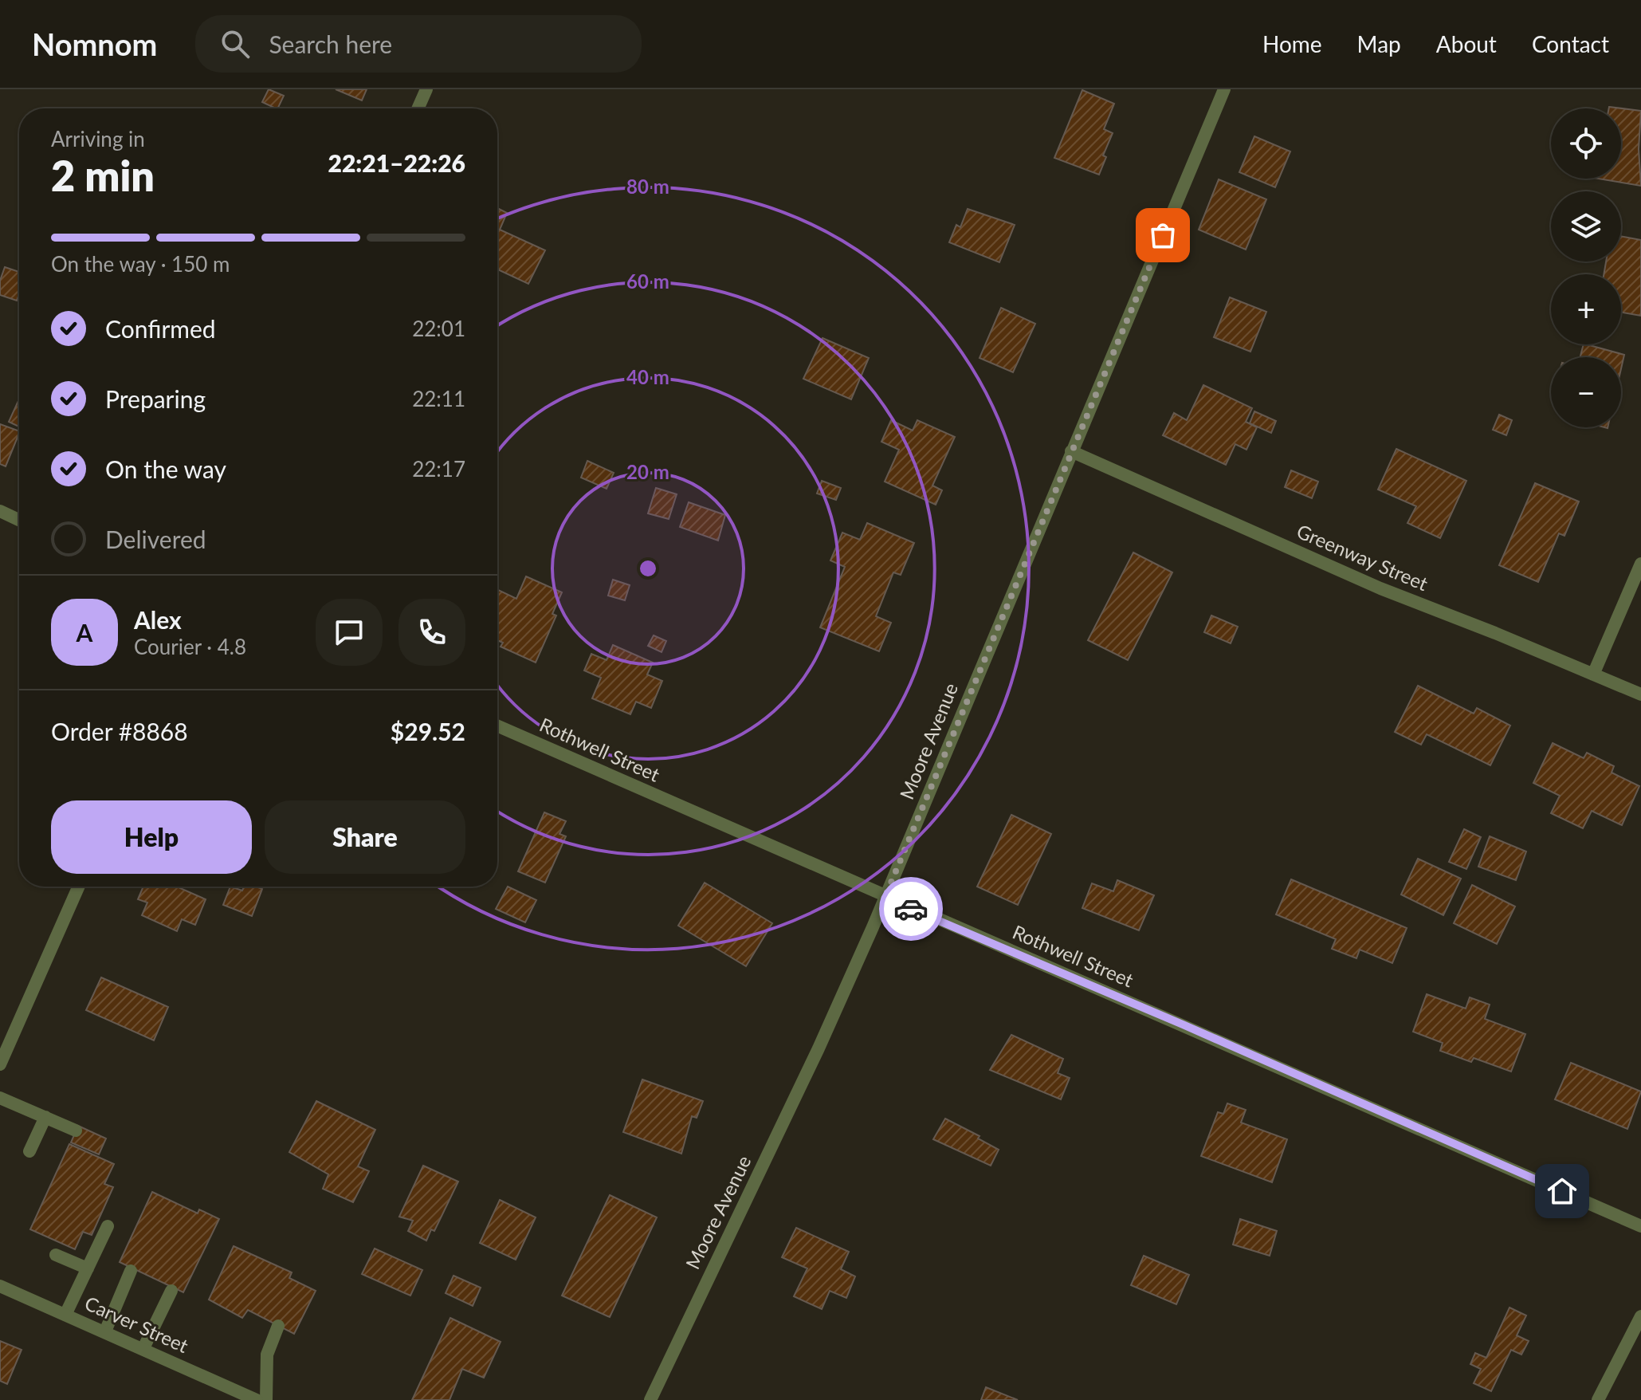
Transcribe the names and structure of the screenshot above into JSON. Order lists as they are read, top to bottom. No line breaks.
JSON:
{"streets":{"street":["Greenway Street","Moore Avenue","Rothwell Street","Carver Street"]},"crossings":[["Greenway Street","Moore Avenue"],["Moore Avenue","Rothwell Street"]],"page":{"header":"Nomnom","search":"Search here","nav":["Home","Map","About","Contact"],"map_buttons":["+","−"],"heading":["2 min","Arriving in","22:21–22:26"],"panel":["Alex","Courier · 4.8","Order #8868","$29.52"],"bar":"On the way · 150 m","list":[["Confirmed","22:01"],["Preparing","22:11"],["On the way","22:17"],"Delivered"],"round":"A","buttons":["Help","Share"]},"rings":["80 m","60 m","40 m","20 m"]}
